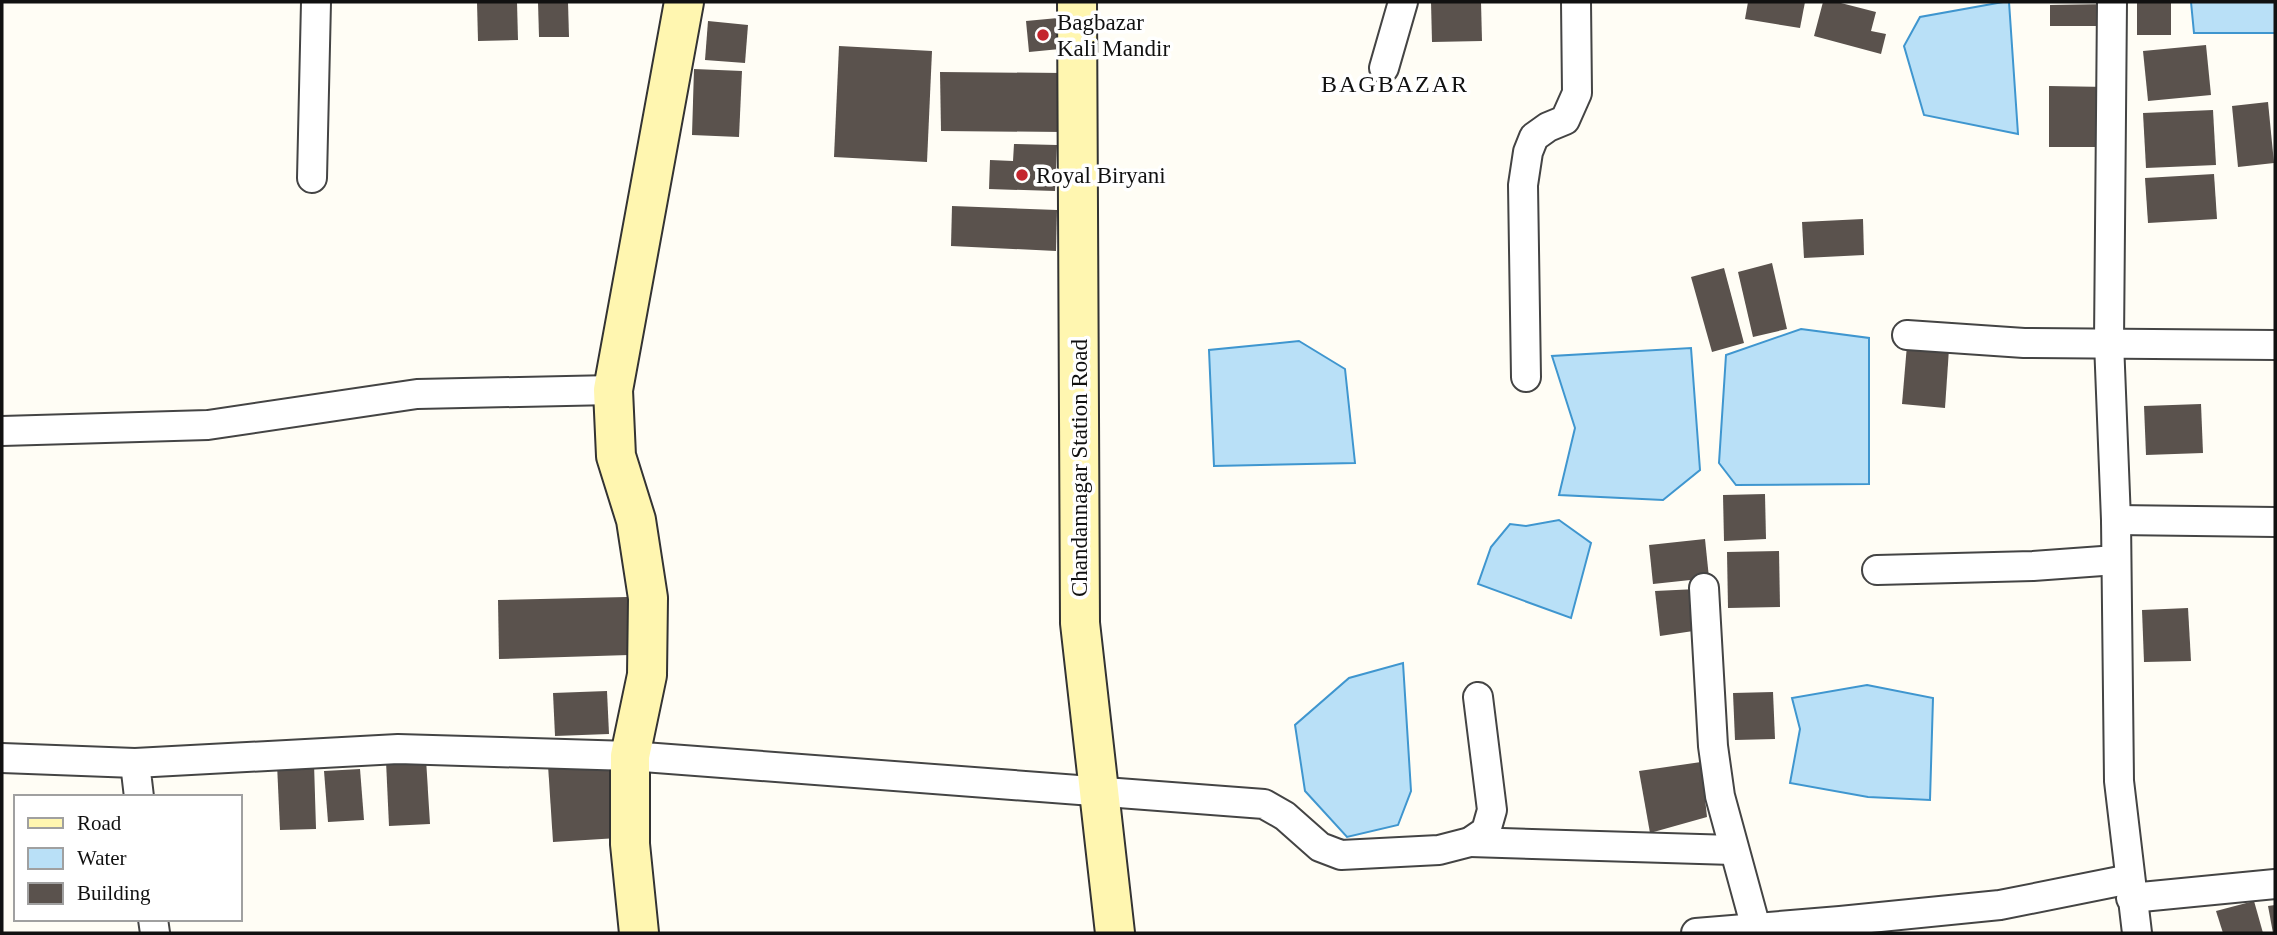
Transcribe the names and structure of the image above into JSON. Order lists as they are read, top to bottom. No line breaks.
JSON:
{"streets":{"street":["Chandannagar Station Road"]},"districts":["BAGBAZAR"],"places":["Bagbazar Kali Mandir","Royal Biryani"],"legend":["Road","Water","Building"]}
